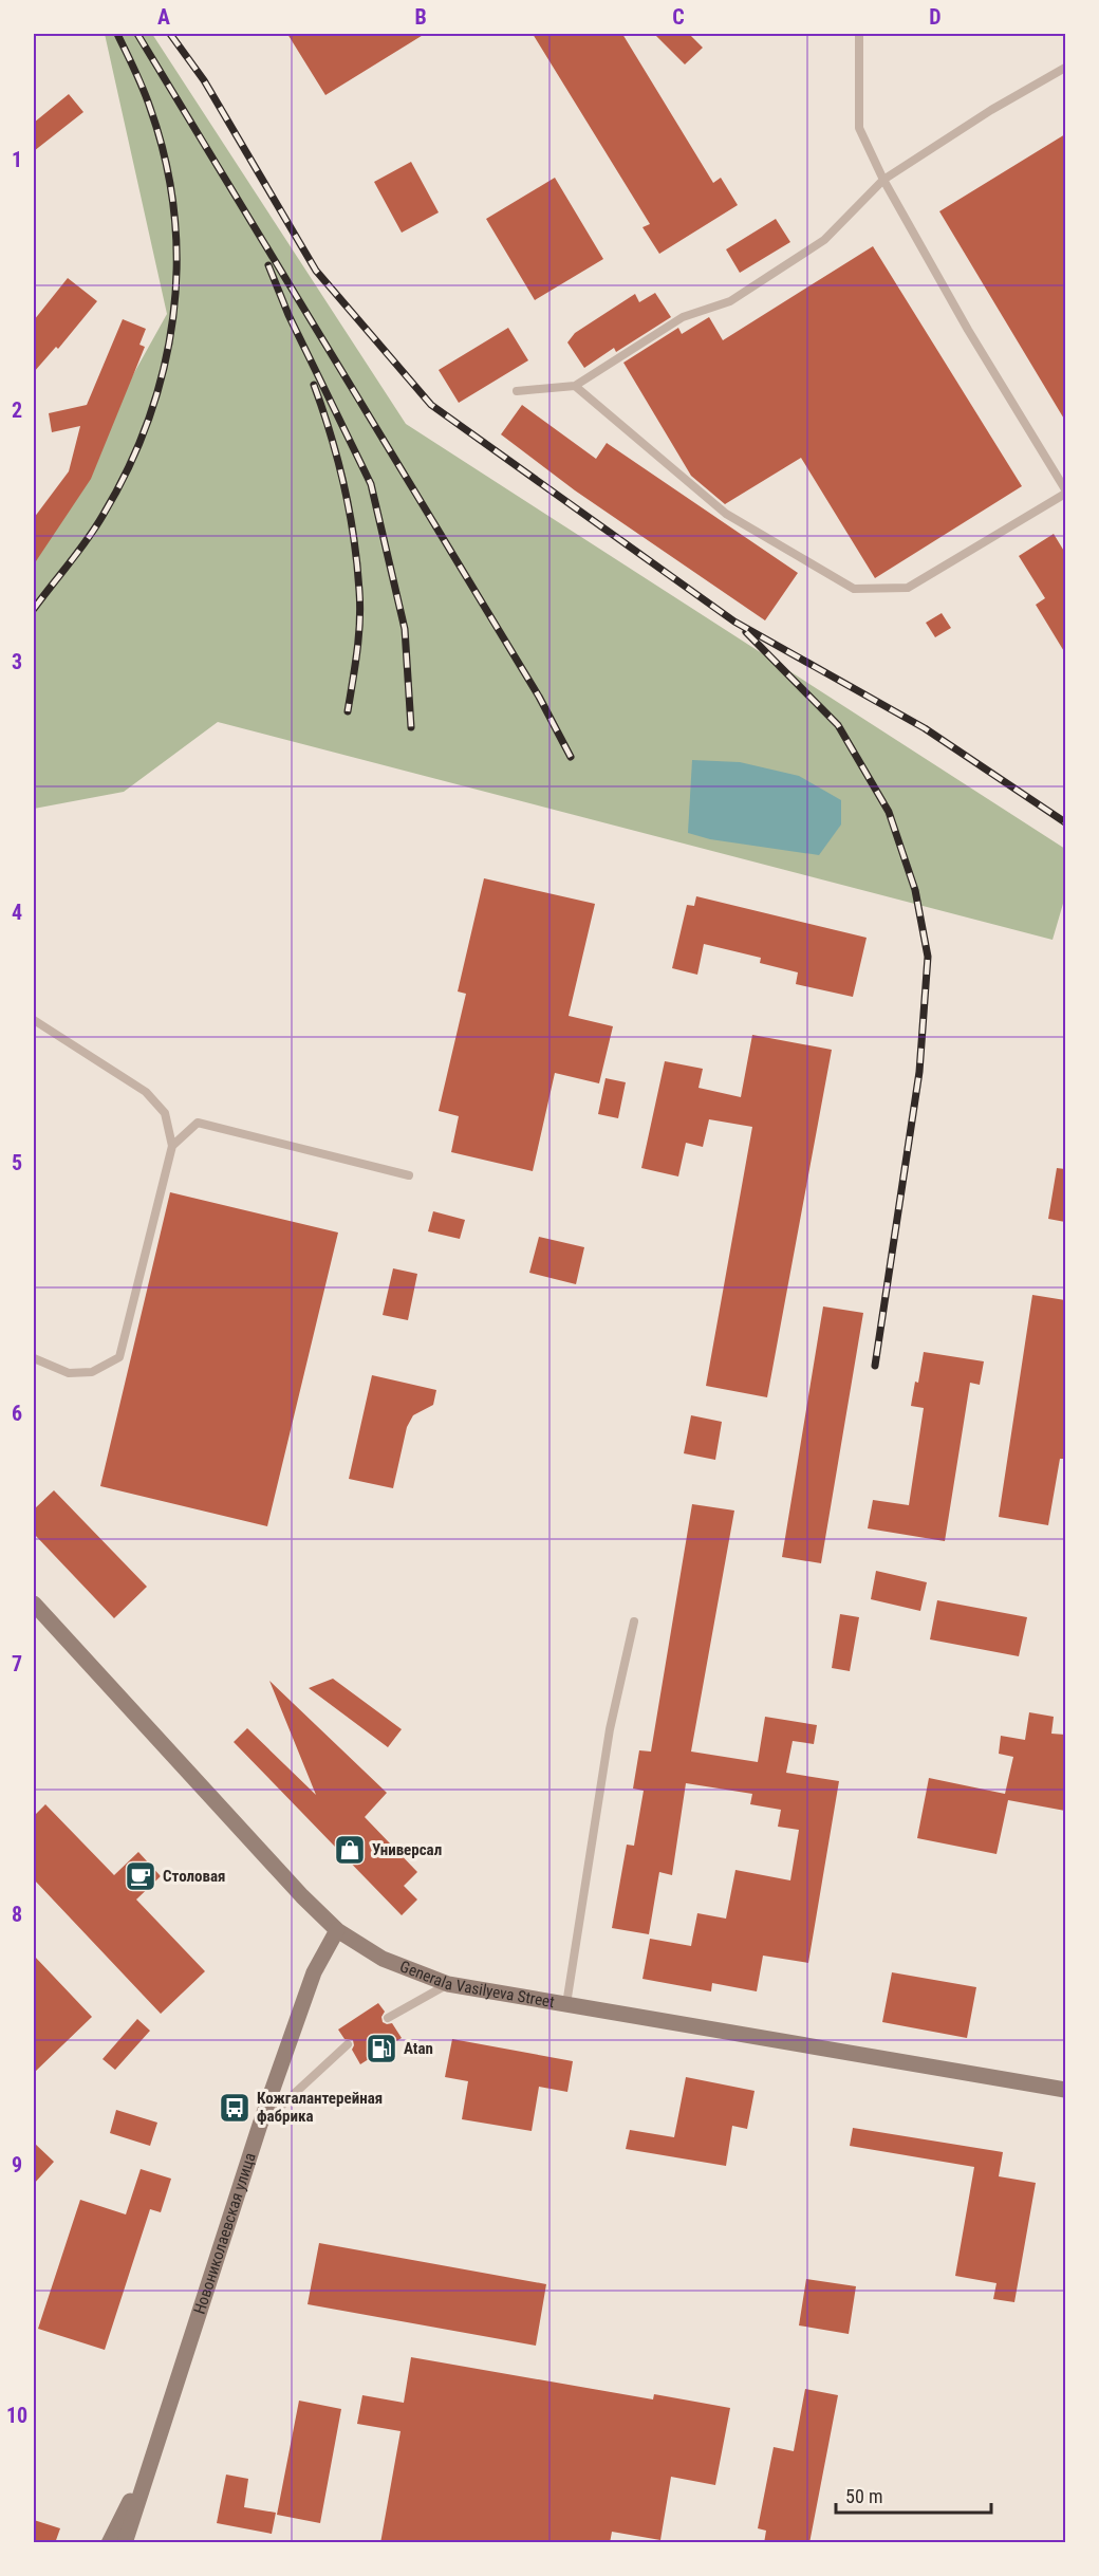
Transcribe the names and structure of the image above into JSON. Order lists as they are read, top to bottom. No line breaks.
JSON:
{"streets":{"main road":["Generala Vasilyeva Street","Новониколаевская улица"]},"crossings":[["Generala Vasilyeva Street","Новониколаевская улица"]],"places":{"shop":["Универсал"],"cafe":["Столовая"],"fuel station":["Atan"],"bus stop":["Кожгалантерейная фабрика"]},"scale_bar":"50 m","grid":{"columns":["A","B","C","D"],"rows":["1","2","3","4","5","6","7","8","9","10"]}}
